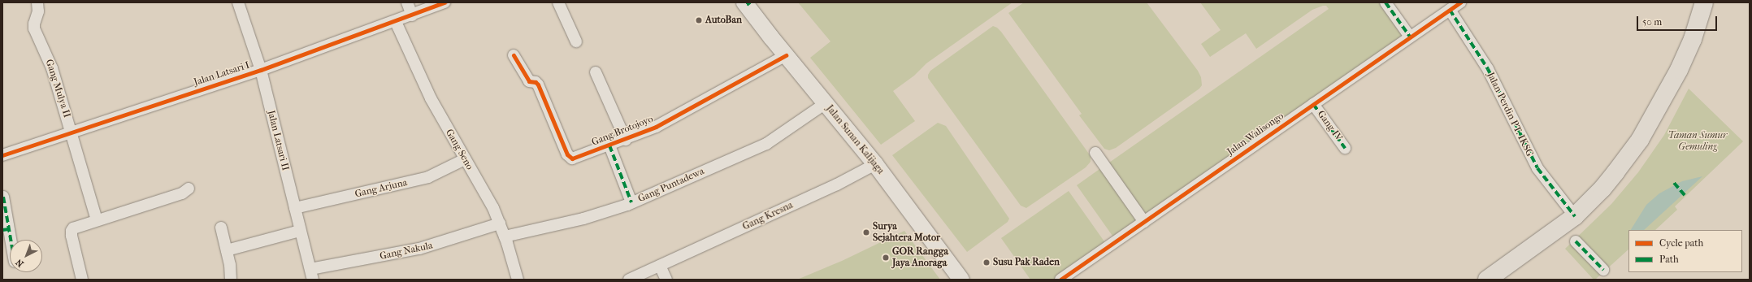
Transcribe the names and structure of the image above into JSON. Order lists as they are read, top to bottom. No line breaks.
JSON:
{"streets":{"main road":["Jalan Sunan Kalijaga"],"street":["Jalan Latsari I","Gang Mulya II","Jalan Perdin PT. IKSG","Gang IV","Gang Brotojoyo","Jalan Walisongo","Jalan Latsari II","Gang Seno","Gang Puntadewa","Gang Arjuna","Gang Kresna","Gang Nakula"]},"crossings":[["Jalan Latsari I","Gang Mulya II"],["Jalan Latsari I","Jalan Latsari II"],["Jalan Latsari I","Gang Seno"],["Jalan Perdin PT. IKSG","Jalan Walisongo"],["Gang IV","Jalan Walisongo"],["Gang Brotojoyo","Jalan Sunan Kalijaga"],["Jalan Sunan Kalijaga","Gang Puntadewa"],["Jalan Sunan Kalijaga","Gang Kresna"],["Jalan Latsari II","Gang Arjuna"],["Jalan Latsari II","Gang Nakula"],["Gang Seno","Gang Puntadewa"],["Gang Seno","Gang Arjuna"],["Gang Seno","Gang Nakula"]],"parks":["Taman Sumur Gemuling"],"places":["AutoBan","Surya Sejahtera Motor","GOR Rangga Jaya Anoraga","Susu Pak Raden"],"legend":["Cycle path","Path"],"scale_bar":"50 m","north":"bottom left"}
